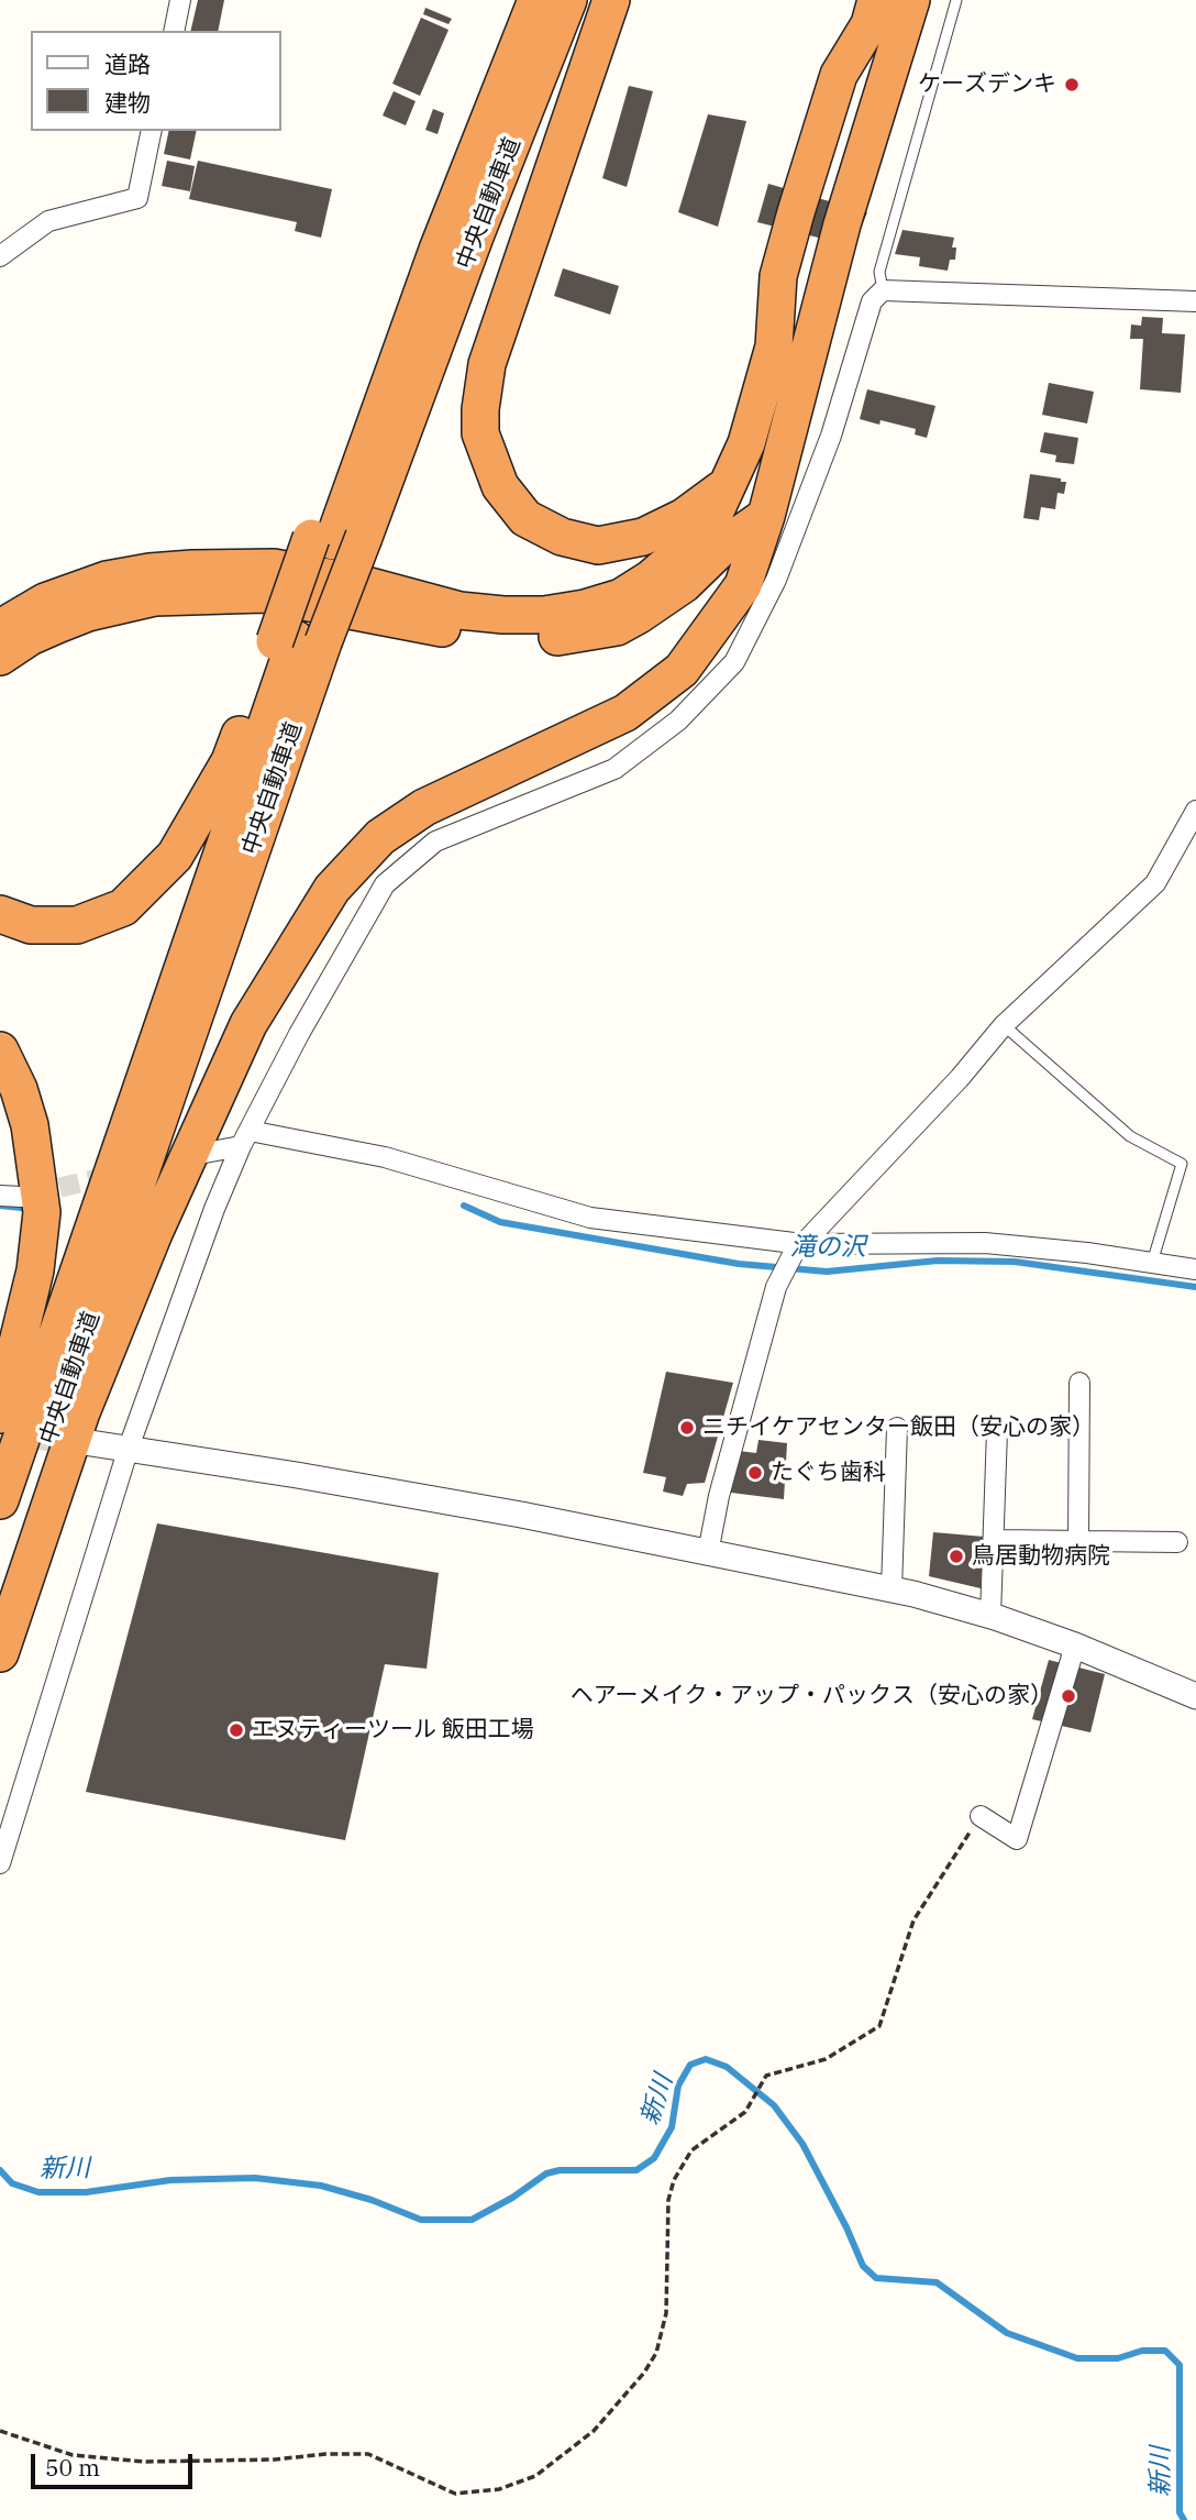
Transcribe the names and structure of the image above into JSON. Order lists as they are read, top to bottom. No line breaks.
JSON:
{"streets":{"highway":["中央自動車道"]},"water":["滝の沢","新川"],"places":["ケーズデンキ","ニチイケアセンター飯田（安心の家）","たぐち歯科","鳥居動物病院","ヘアーメイク・アップ・パックス（安心の家）","エヌティーツール 飯田工場"],"legend":["道路","建物"],"scale_bar":"50 m"}
